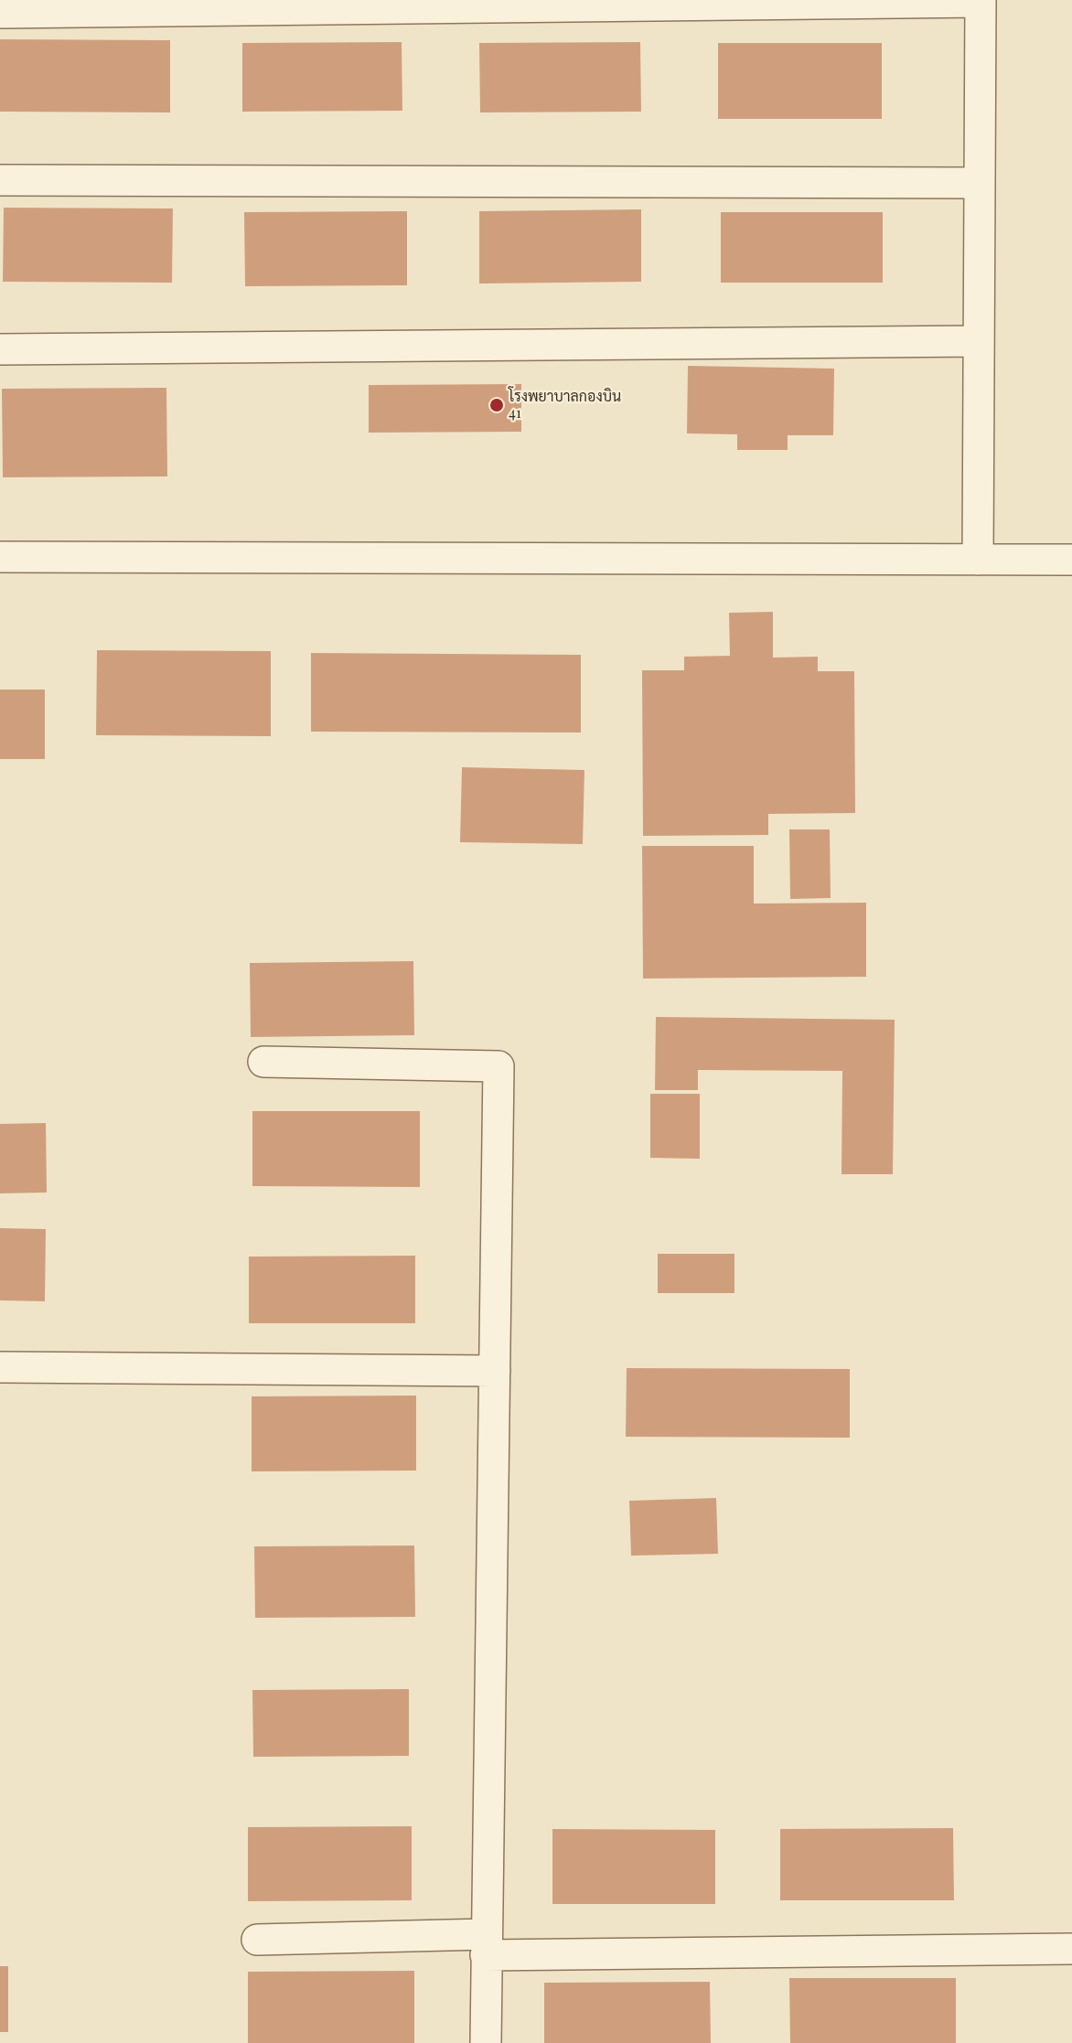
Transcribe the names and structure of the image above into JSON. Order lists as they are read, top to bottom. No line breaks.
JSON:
{"places":["โรงพยาบาลกองบิน 41"]}
